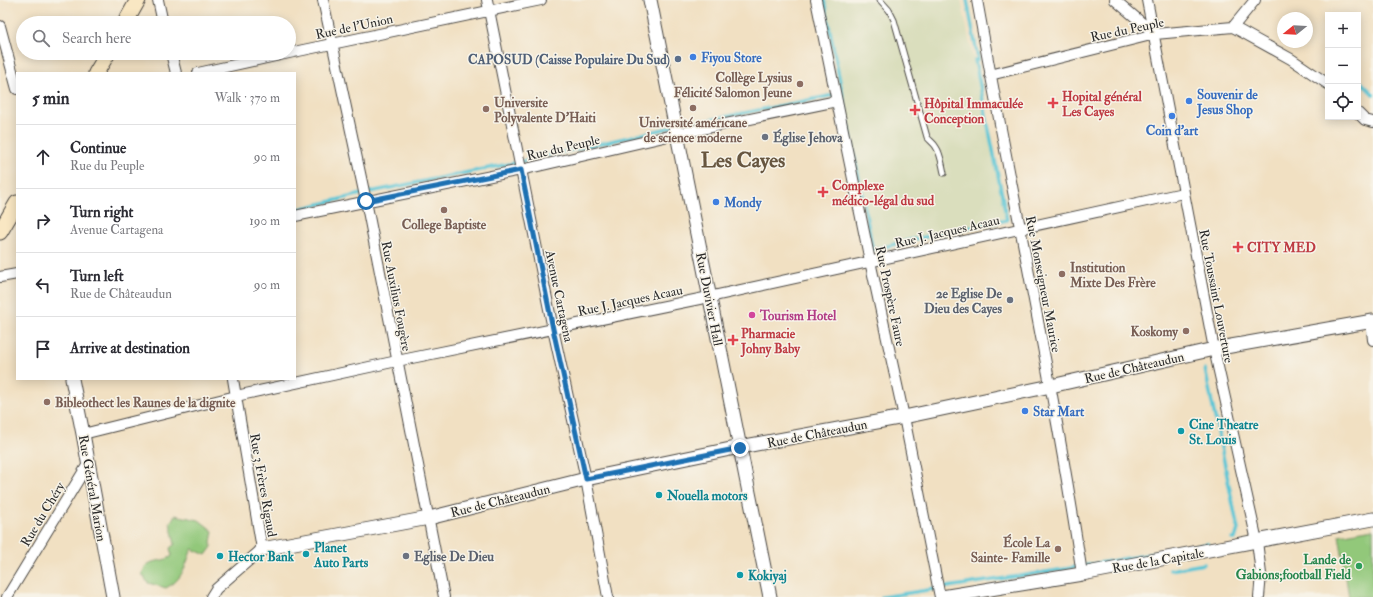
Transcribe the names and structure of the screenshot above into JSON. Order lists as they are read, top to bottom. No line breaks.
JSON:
{"streets":{"street":["Rue de l'Union","Rue du Peuple","Rue J. Jacques Acaau","Rue Monseigneur Maurice","Rue Auxilius Fougère","Avenue Cartagena","Rue Prospère Faure","Rue Toussaint Louverture","Rue Duvivier Hall","Rue de Châteaudun","Rue 3 Frères Rigaud","Rue Général Marion","Rue du Chéry","Rue de la Capitale"]},"crossings":[["Rue de l'Union","Rue Auxilius Fougère"],["Rue de l'Union","Avenue Cartagena"],["Rue du Peuple","Rue Monseigneur Maurice"],["Rue du Peuple","Rue Auxilius Fougère"],["Rue du Peuple","Avenue Cartagena"],["Rue du Peuple","Rue Prospère Faure"],["Rue du Peuple","Rue Toussaint Louverture"],["Rue du Peuple","Rue Duvivier Hall"],["Rue J. Jacques Acaau","Rue Monseigneur Maurice"],["Rue J. Jacques Acaau","Rue Auxilius Fougère"],["Rue J. Jacques Acaau","Avenue Cartagena"],["Rue J. Jacques Acaau","Rue Prospère Faure"],["Rue J. Jacques Acaau","Rue Toussaint Louverture"],["Rue J. Jacques Acaau","Rue Duvivier Hall"],["Rue J. Jacques Acaau","Rue 3 Frères Rigaud"],["Rue J. Jacques Acaau","Rue Général Marion"],["Rue Monseigneur Maurice","Rue de Châteaudun"],["Rue Monseigneur Maurice","Rue de la Capitale"],["Rue Auxilius Fougère","Rue de Châteaudun"],["Avenue Cartagena","Rue de Châteaudun"],["Rue Prospère Faure","Rue de Châteaudun"],["Rue Prospère Faure","Rue de la Capitale"],["Rue Toussaint Louverture","Rue de Châteaudun"],["Rue Toussaint Louverture","Rue de la Capitale"],["Rue Duvivier Hall","Rue de Châteaudun"],["Rue de Châteaudun","Rue 3 Frères Rigaud"],["Rue Général Marion","Rue du Chéry"]],"districts":["Les Cayes"],"places":{"other":["Fiyou Store","CAPOSUD (Caisse Populaire Du Sud)","Collège Lysius Félicité Salomon Jeune","Souvenir de Jesus Shop","Université américane de science moderne","Universite Polyvalente D'Haiti","Coin d'art","Église Jehova","Mondy","College Baptiste","Institution Mixte Des Frère","2e Eglise De Dieu des Cayes","Tourism Hotel","Koskomy","Bibleothect les Raunes de la dignite","Star Mart","Cine Theatre St. Louis","Nouella motors","École La Sainte- Famille","Planet Auto Parts","Hector Bank","Eglise De Dieu","Lande de Gabions;football Field","Kokiyaj"],"health":["Hopital général Les Cayes","Hôpital Immaculée Conception","Complexe médico-légal du sud","CITY MED","Pharmacie Johny Baby"]},"north":"left","page":{"map_buttons":["+","−"],"search":"Search here","heading":["5 min","Walk · 370 m"],"list":[["Continue","Rue du Peuple","90 m"],["Turn right","Avenue Cartagena","190 m"],["Turn left","Rue de Châteaudun","90 m"],"Arrive at destination"]}}
